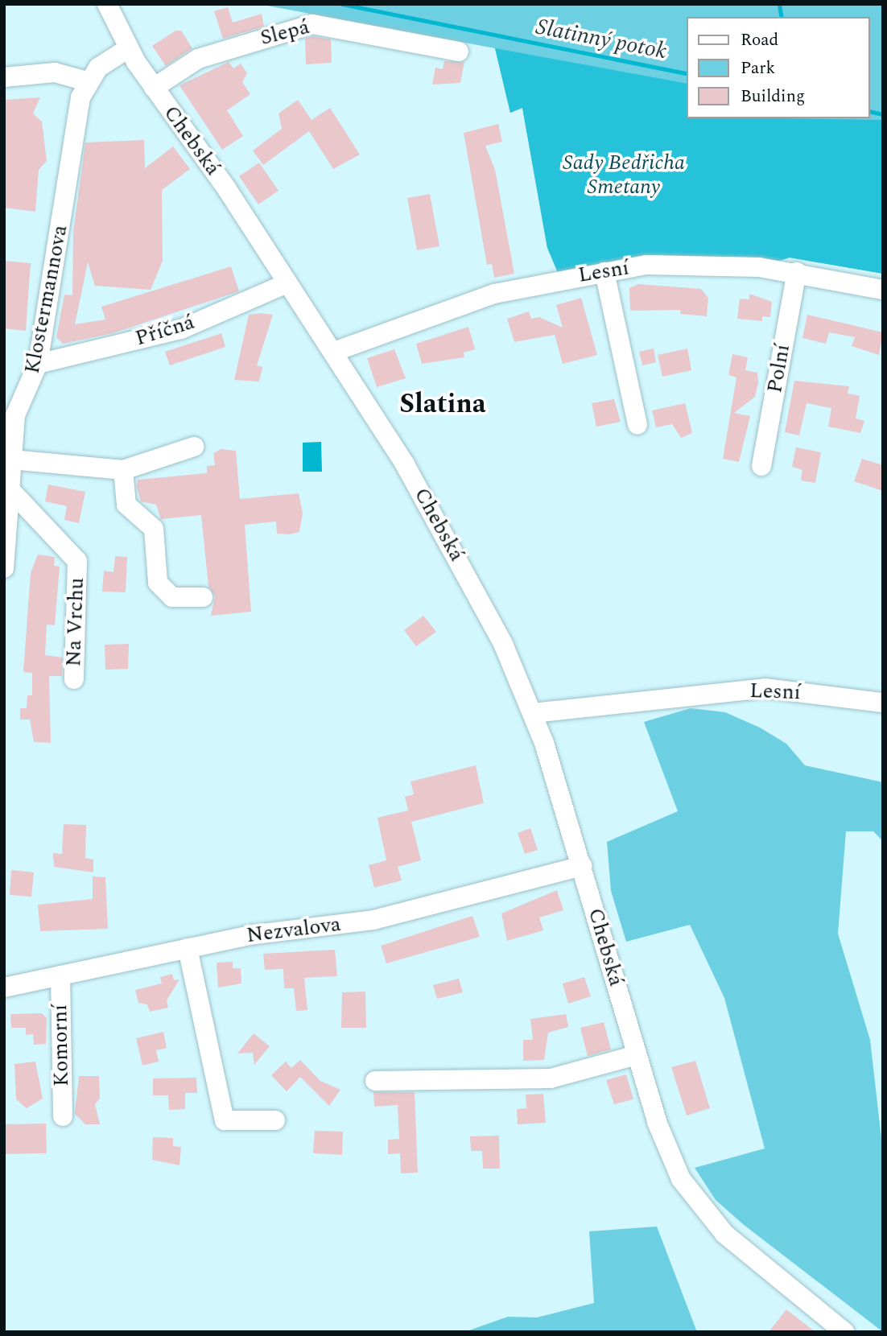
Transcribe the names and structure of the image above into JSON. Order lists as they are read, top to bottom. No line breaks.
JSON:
{"streets":{"street":["Slepá","Chebská","Lesní","Klostermannova","Příčná","Polní","Na Vrchu","Nezvalova","Komorní"]},"crossings":[["Slepá","Chebská"],["Chebská","Lesní"],["Chebská","Příčná"],["Chebská","Nezvalova"],["Lesní","Polní"],["Klostermannova","Příčná"],["Klostermannova","Na Vrchu"],["Nezvalova","Komorní"]],"districts":["Slatina"],"water":["Slatinný potok"],"parks":["Sady Bedřicha Smetany"],"legend":["Road","Park","Building"]}
